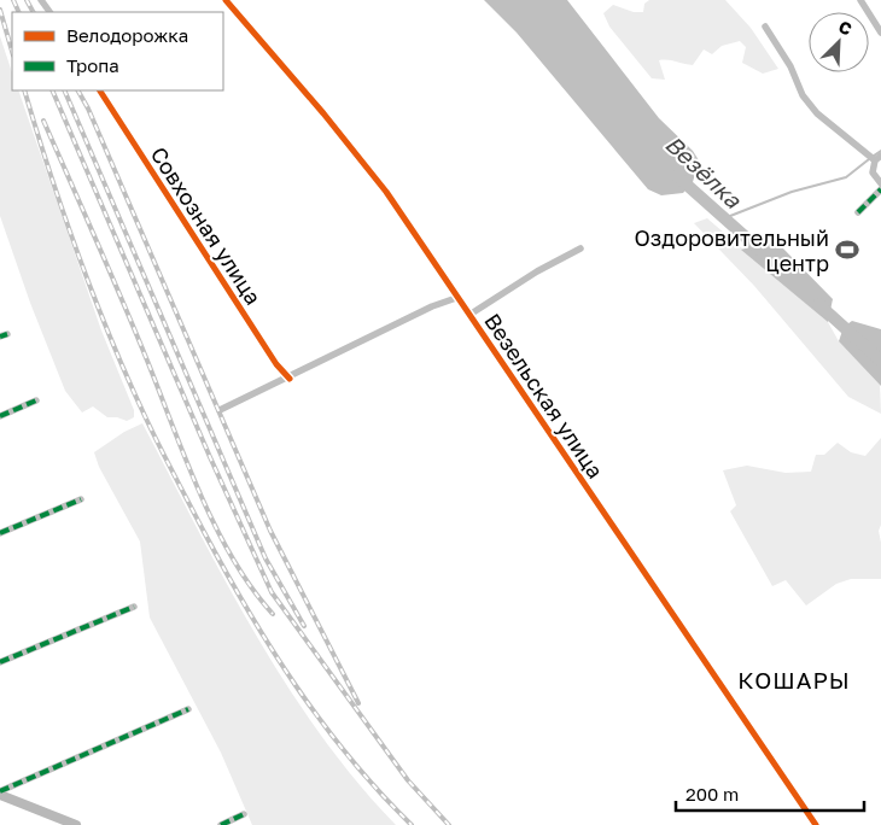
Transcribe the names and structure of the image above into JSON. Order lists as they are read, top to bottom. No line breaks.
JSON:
{"streets":{"street":["Совхозная улица","Везельская улица"]},"districts":["КОШАРЫ"],"water":["Везёлка"],"places":{"sports":["Оздоровительный центр"]},"legend":["Велодорожка","Тропа"],"scale_bar":"200 m","north":"top right"}
